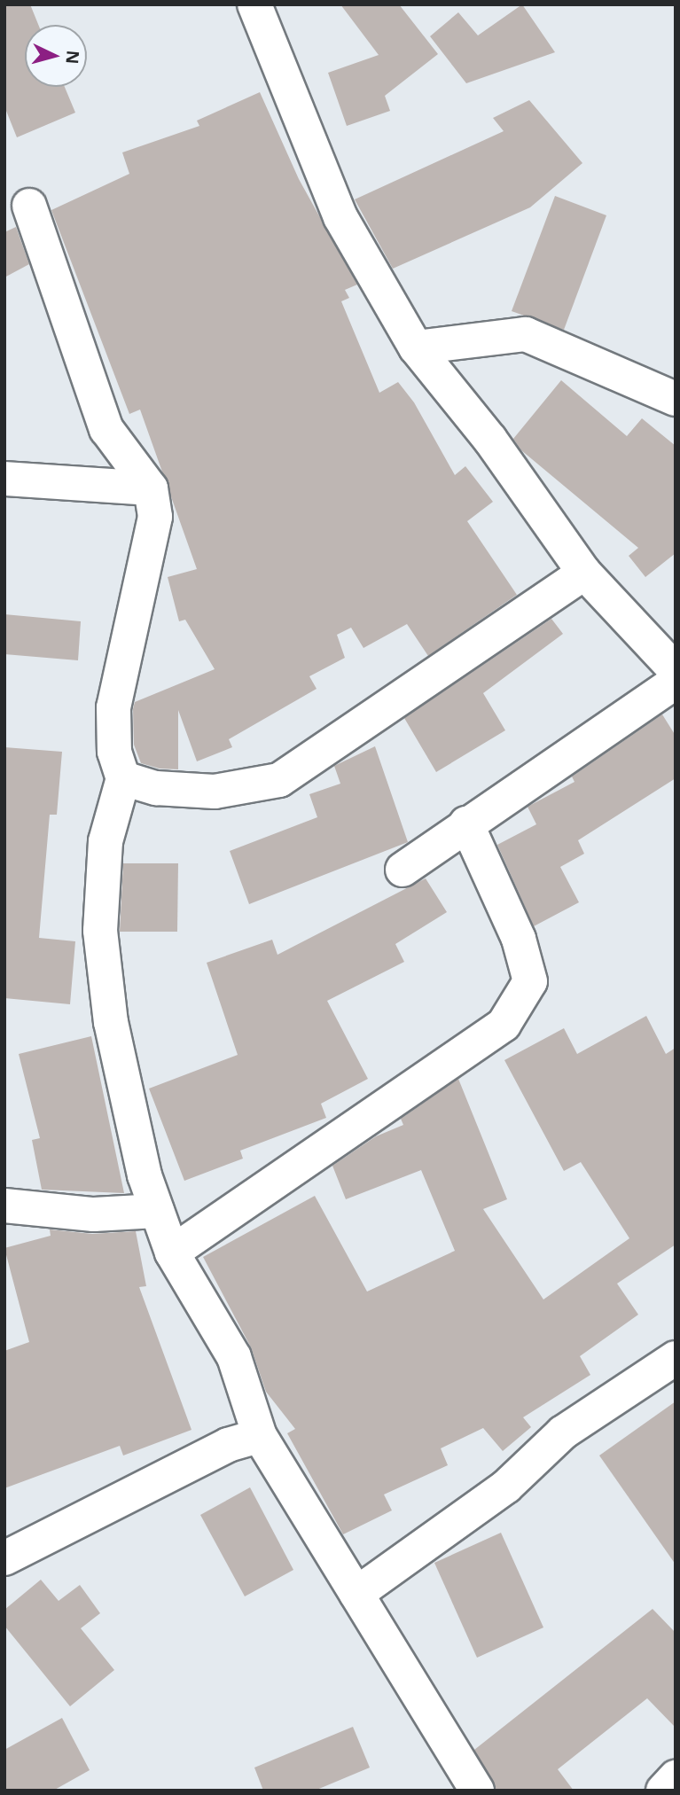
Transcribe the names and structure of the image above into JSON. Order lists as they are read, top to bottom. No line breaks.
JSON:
{"north":"right"}
